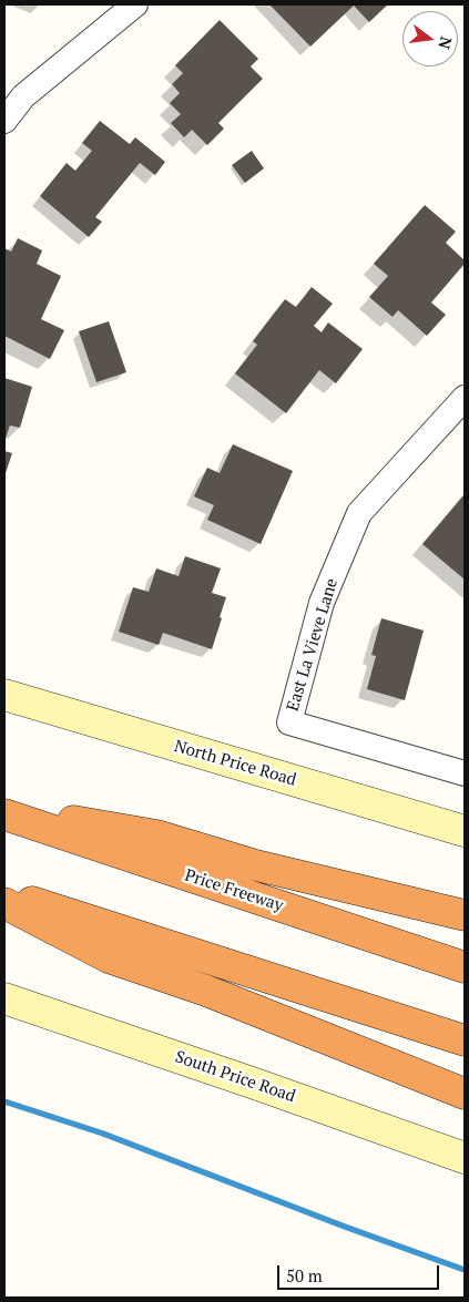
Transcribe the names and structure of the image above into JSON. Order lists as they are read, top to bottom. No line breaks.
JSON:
{"streets":{"highway":["Price Freeway"],"main road":["North Price Road","South Price Road"],"street":["East La Vieve Lane"]},"scale_bar":"50 m","north":"right"}
